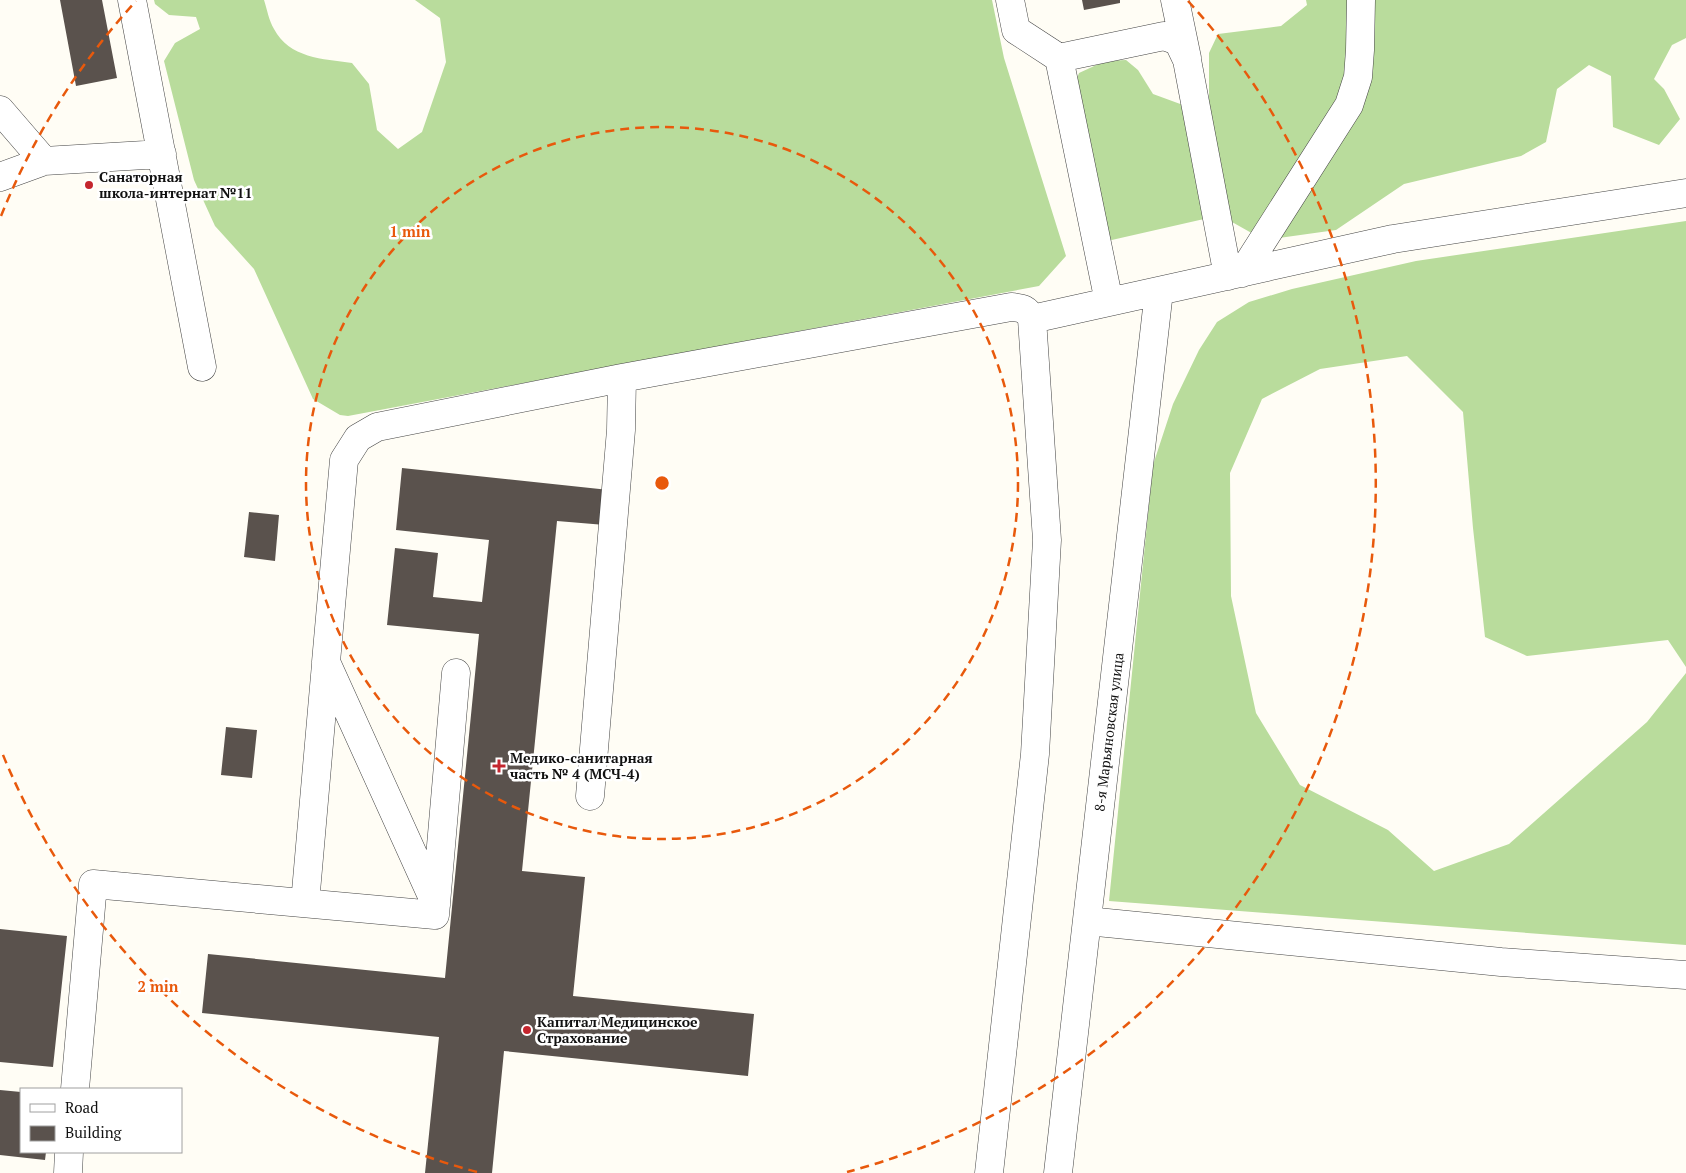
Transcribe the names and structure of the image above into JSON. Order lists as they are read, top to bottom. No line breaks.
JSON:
{"streets":{"street":["8-я Марьяновская улица"]},"places":{"other":["Санаторная школа-интернат №11","Капитал Медицинское Страхование"],"health":["Медико-санитарная часть № 4 (МСЧ-4)"]},"legend":["Road","Building"],"rings":["1 min","2 min"]}
